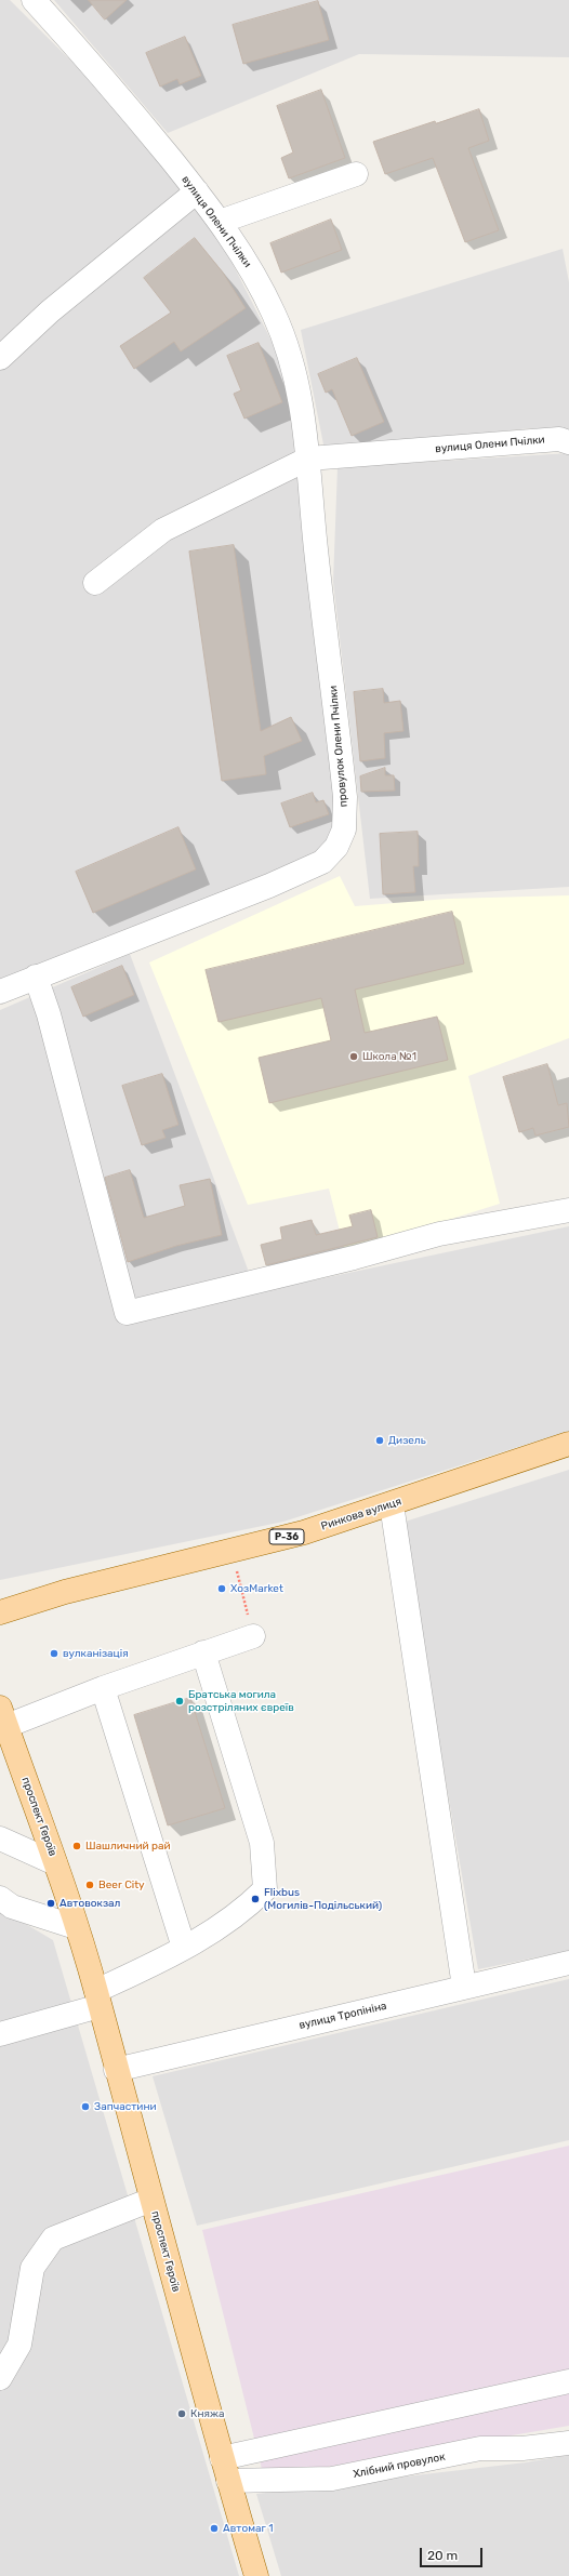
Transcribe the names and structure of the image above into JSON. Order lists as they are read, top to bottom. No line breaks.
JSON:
{"streets":{"main road":["Ринкова вулиця","Р-36","проспект Героїв"],"street":["вулиця Олени Пчілки","провулок Олени Пчілки","вулиця Тропініна","Хлібний провулок"]},"crossings":[["вулиця Олени Пчілки","провулок Олени Пчілки"],["проспект Героїв","вулиця Тропініна"],["проспект Героїв","Хлібний провулок"]],"places":["Школа №1","Дизель","ХозMarket","вулканізація","Братська могила розстріляних євреїв","Шашличний рай","Beer City","Flixbus (Могилів-Подільський)","Автовокзал","Запчастини","Княжа","Автомаг 1"],"scale_bar":"20 m"}
